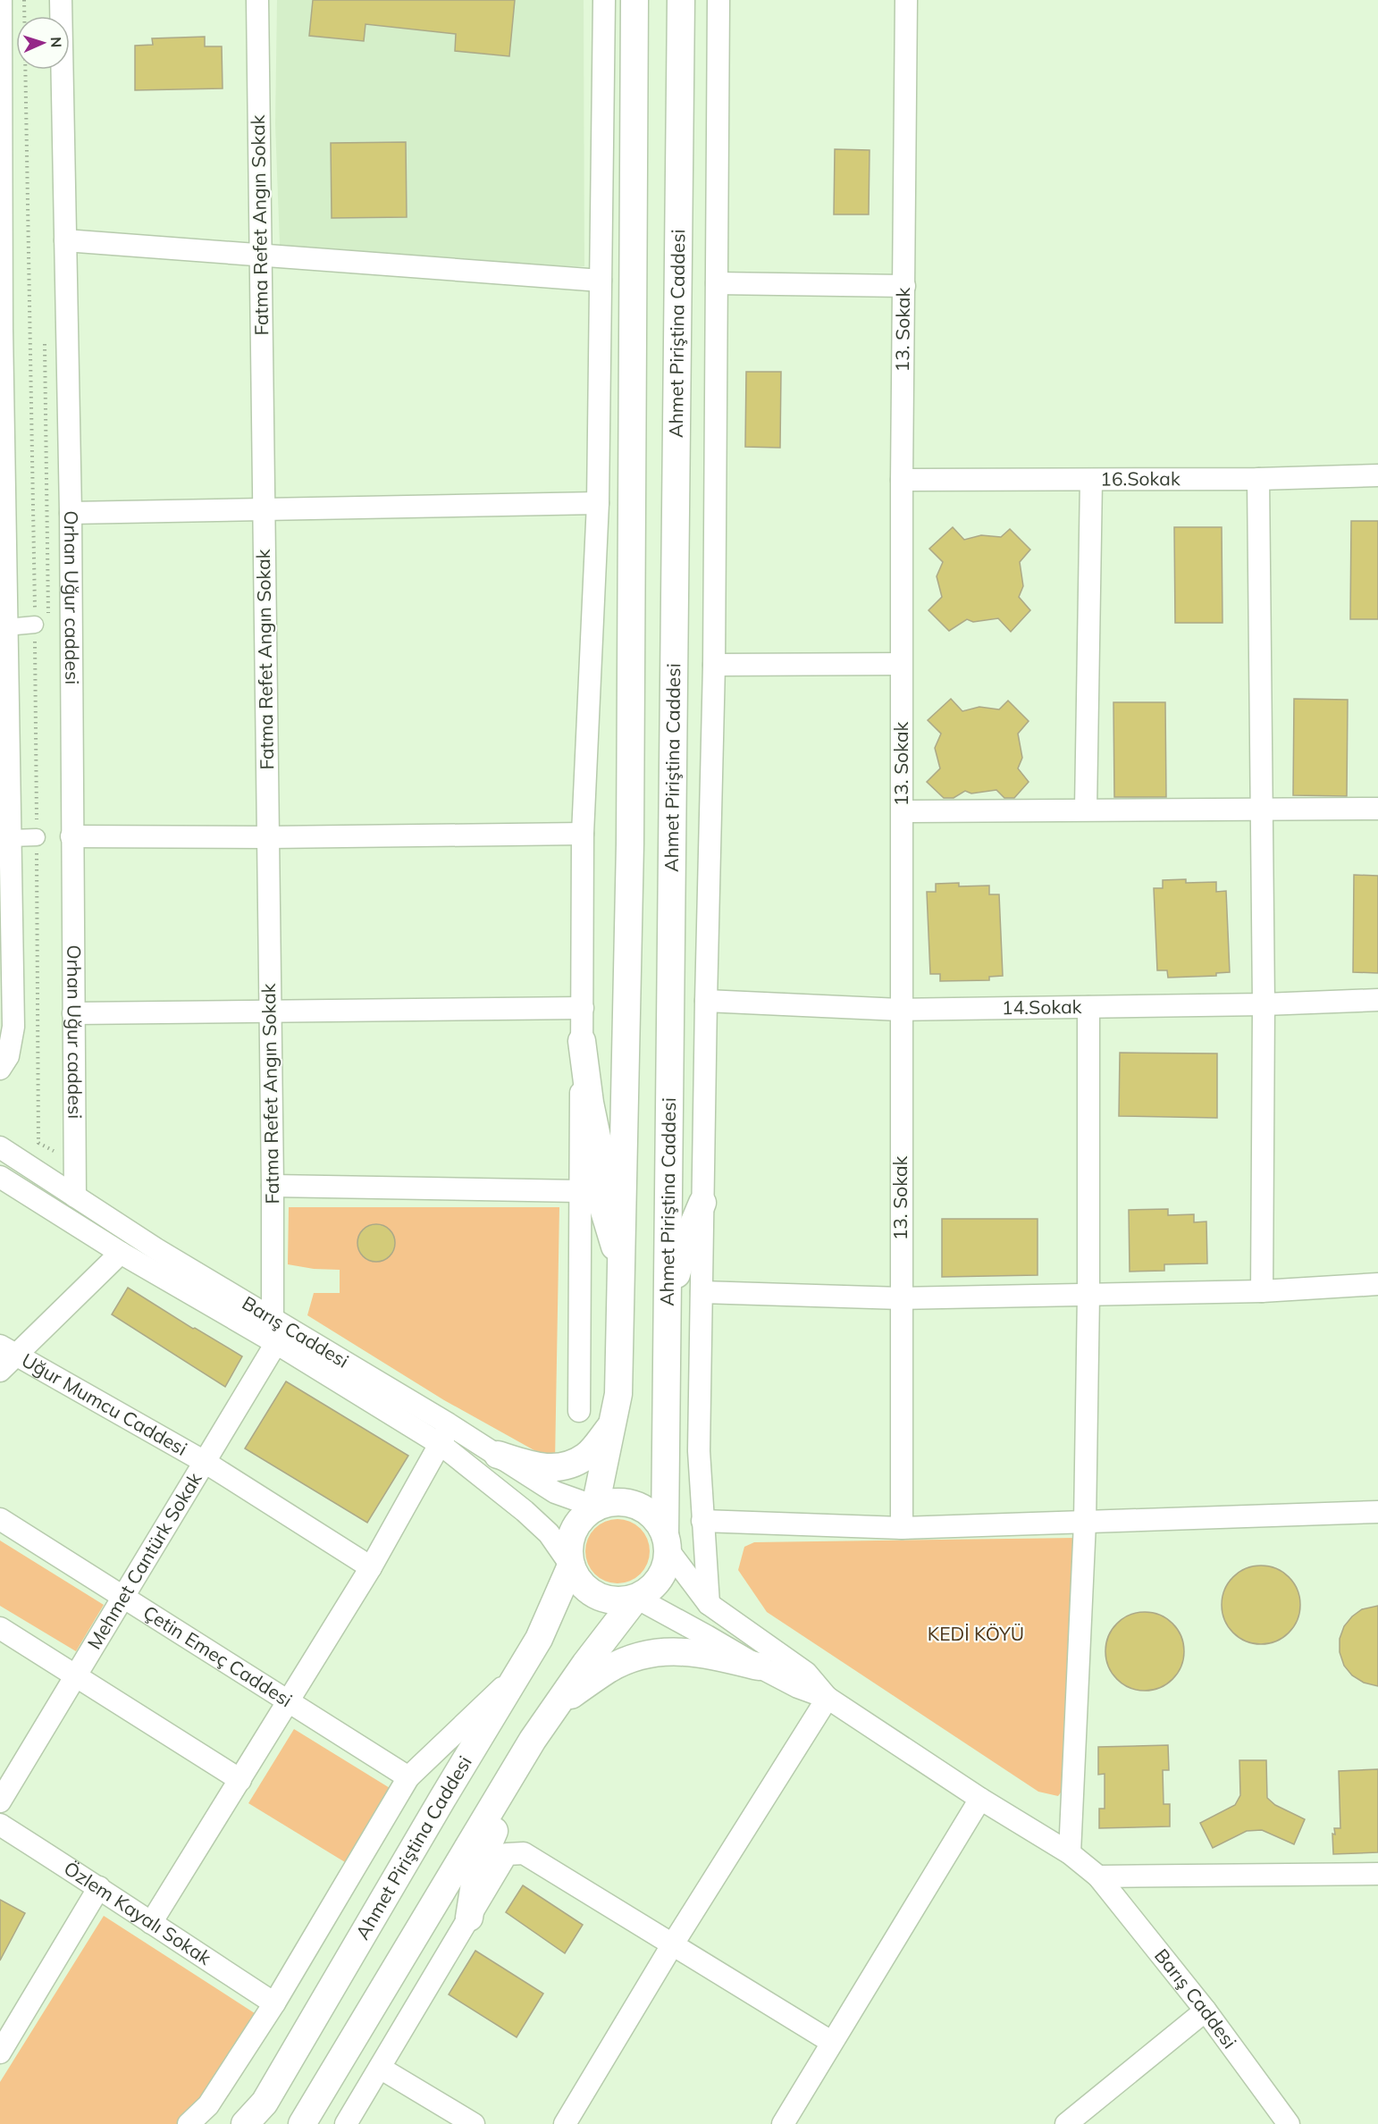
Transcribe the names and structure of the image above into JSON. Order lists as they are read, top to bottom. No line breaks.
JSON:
{"streets":{"street":["Fatma Refet Angın Sokak","13. Sokak","Ahmet Piriştina Caddesi","16.Sokak","Orhan Uğur caddesi","14.Sokak","Barış Caddesi","Uğur Mumcu Caddesi","Mehmet Cantürk Sokak","Çetin Emeç Caddesi","Özlem Kayalı Sokak"]},"crossings":[["Fatma Refet Angın Sokak","Barış Caddesi"],["13. Sokak","16.Sokak"],["13. Sokak","14.Sokak"],["Ahmet Piriştina Caddesi","Barış Caddesi"],["Orhan Uğur caddesi","Barış Caddesi"],["Barış Caddesi","Mehmet Cantürk Sokak"],["Uğur Mumcu Caddesi","Mehmet Cantürk Sokak"],["Mehmet Cantürk Sokak","Çetin Emeç Caddesi"]],"parks":["KEDİ KÖYÜ"],"north":"right"}
